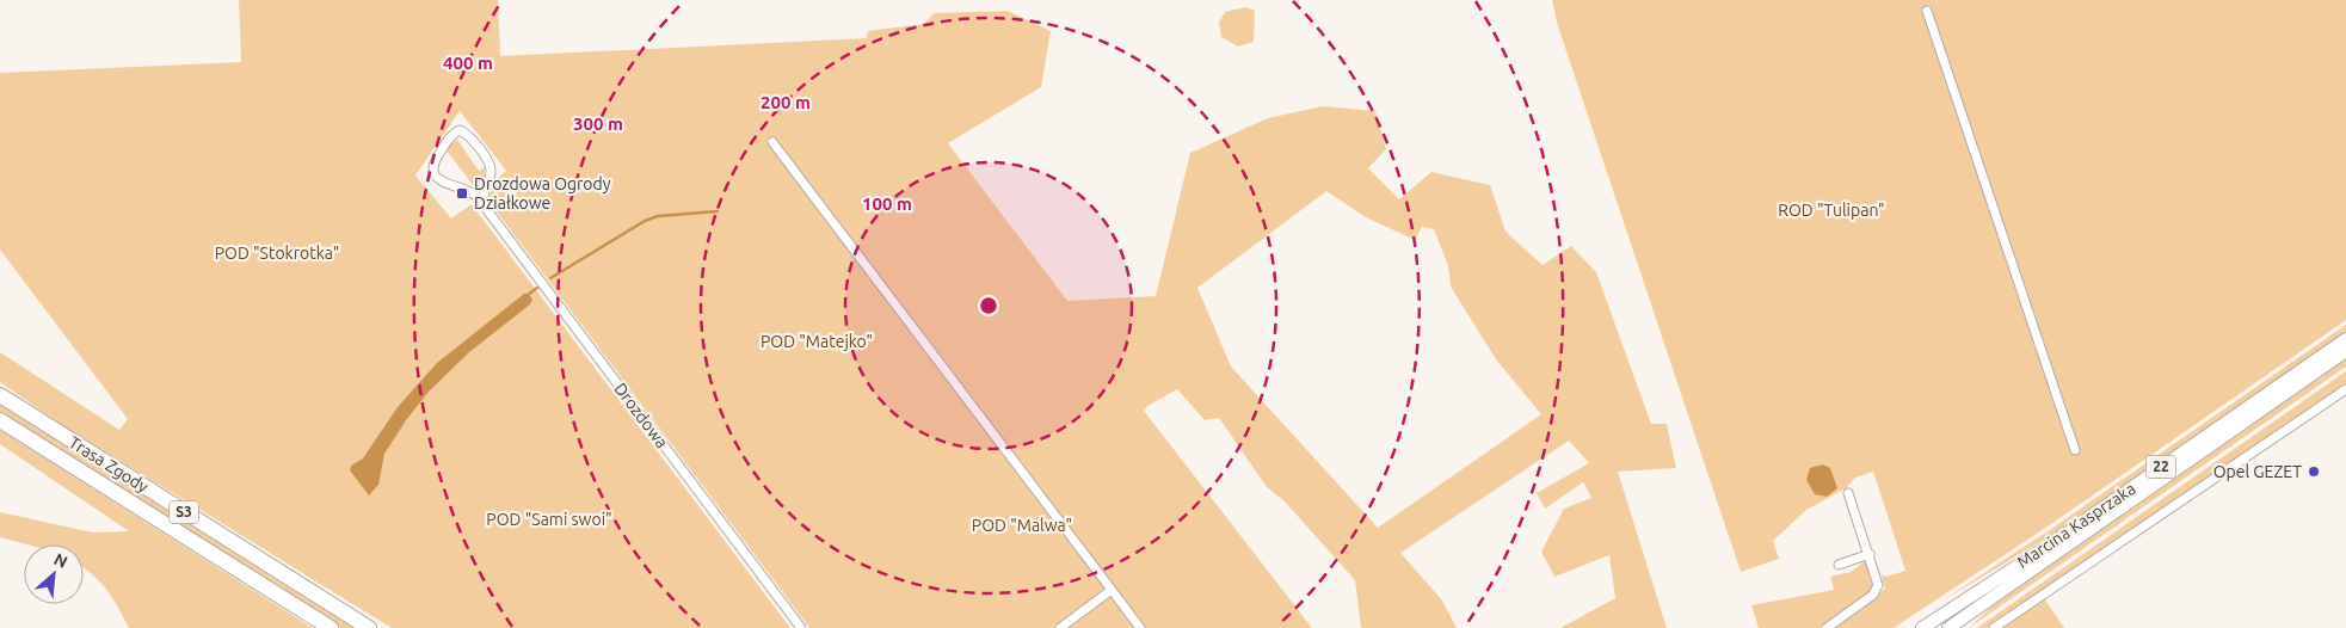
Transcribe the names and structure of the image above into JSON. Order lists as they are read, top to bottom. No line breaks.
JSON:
{"streets":{"highway":["Trasa Zgody","S3"],"main road":["22","Marcina Kasprzaka"],"street":["Drozdowa"]},"parks":["ROD \"Tulipan\"","POD \"Stokrotka\"","POD \"Matejko\"","POD \"Sami swoi\"","POD \"Malwa\""],"places":{"transit":["Drozdowa Ogrody Działkowe"],"other":["Opel GEZET"]},"north":"top right","rings":["400 m","200 m","300 m","100 m"]}
